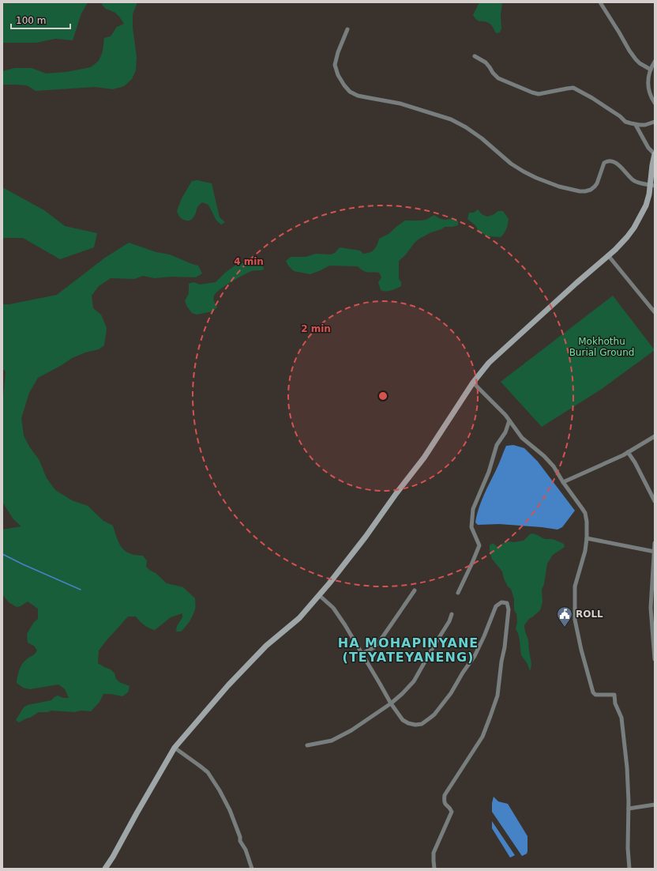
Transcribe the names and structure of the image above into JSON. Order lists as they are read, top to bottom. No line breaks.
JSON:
{"districts":["HA MOHAPINYANE (TEYATEYANENG)"],"parks":["Mokhothu Burial Ground"],"places":{"public building":["ROLL"]},"scale_bar":"100 m","rings":["4 min","2 min"]}
